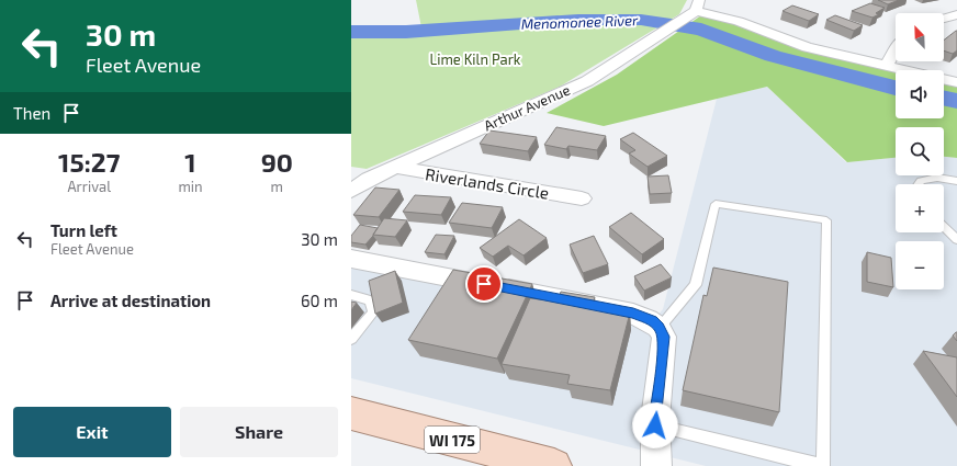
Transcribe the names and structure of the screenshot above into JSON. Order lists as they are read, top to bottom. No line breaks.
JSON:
{"streets":{"main road":["WI 175"],"street":["Arthur Avenue","Riverlands Circle"]},"crossings":[["Arthur Avenue","Riverlands Circle"]],"water":["Menomonee River"],"parks":["Lime Kiln Park"],"north":"top left","page":{"turn":["30 m","Fleet Avenue"],"map_buttons":["+","−"],"then":"Then","eta":["15:27","Arrival","1","min","90","m"],"list":[{"name":"Turn left","note":"Fleet Avenue","value":"30 m"},{"name":"Arrive at destination","value":"60 m"}],"buttons":["Exit","Share"]}}
